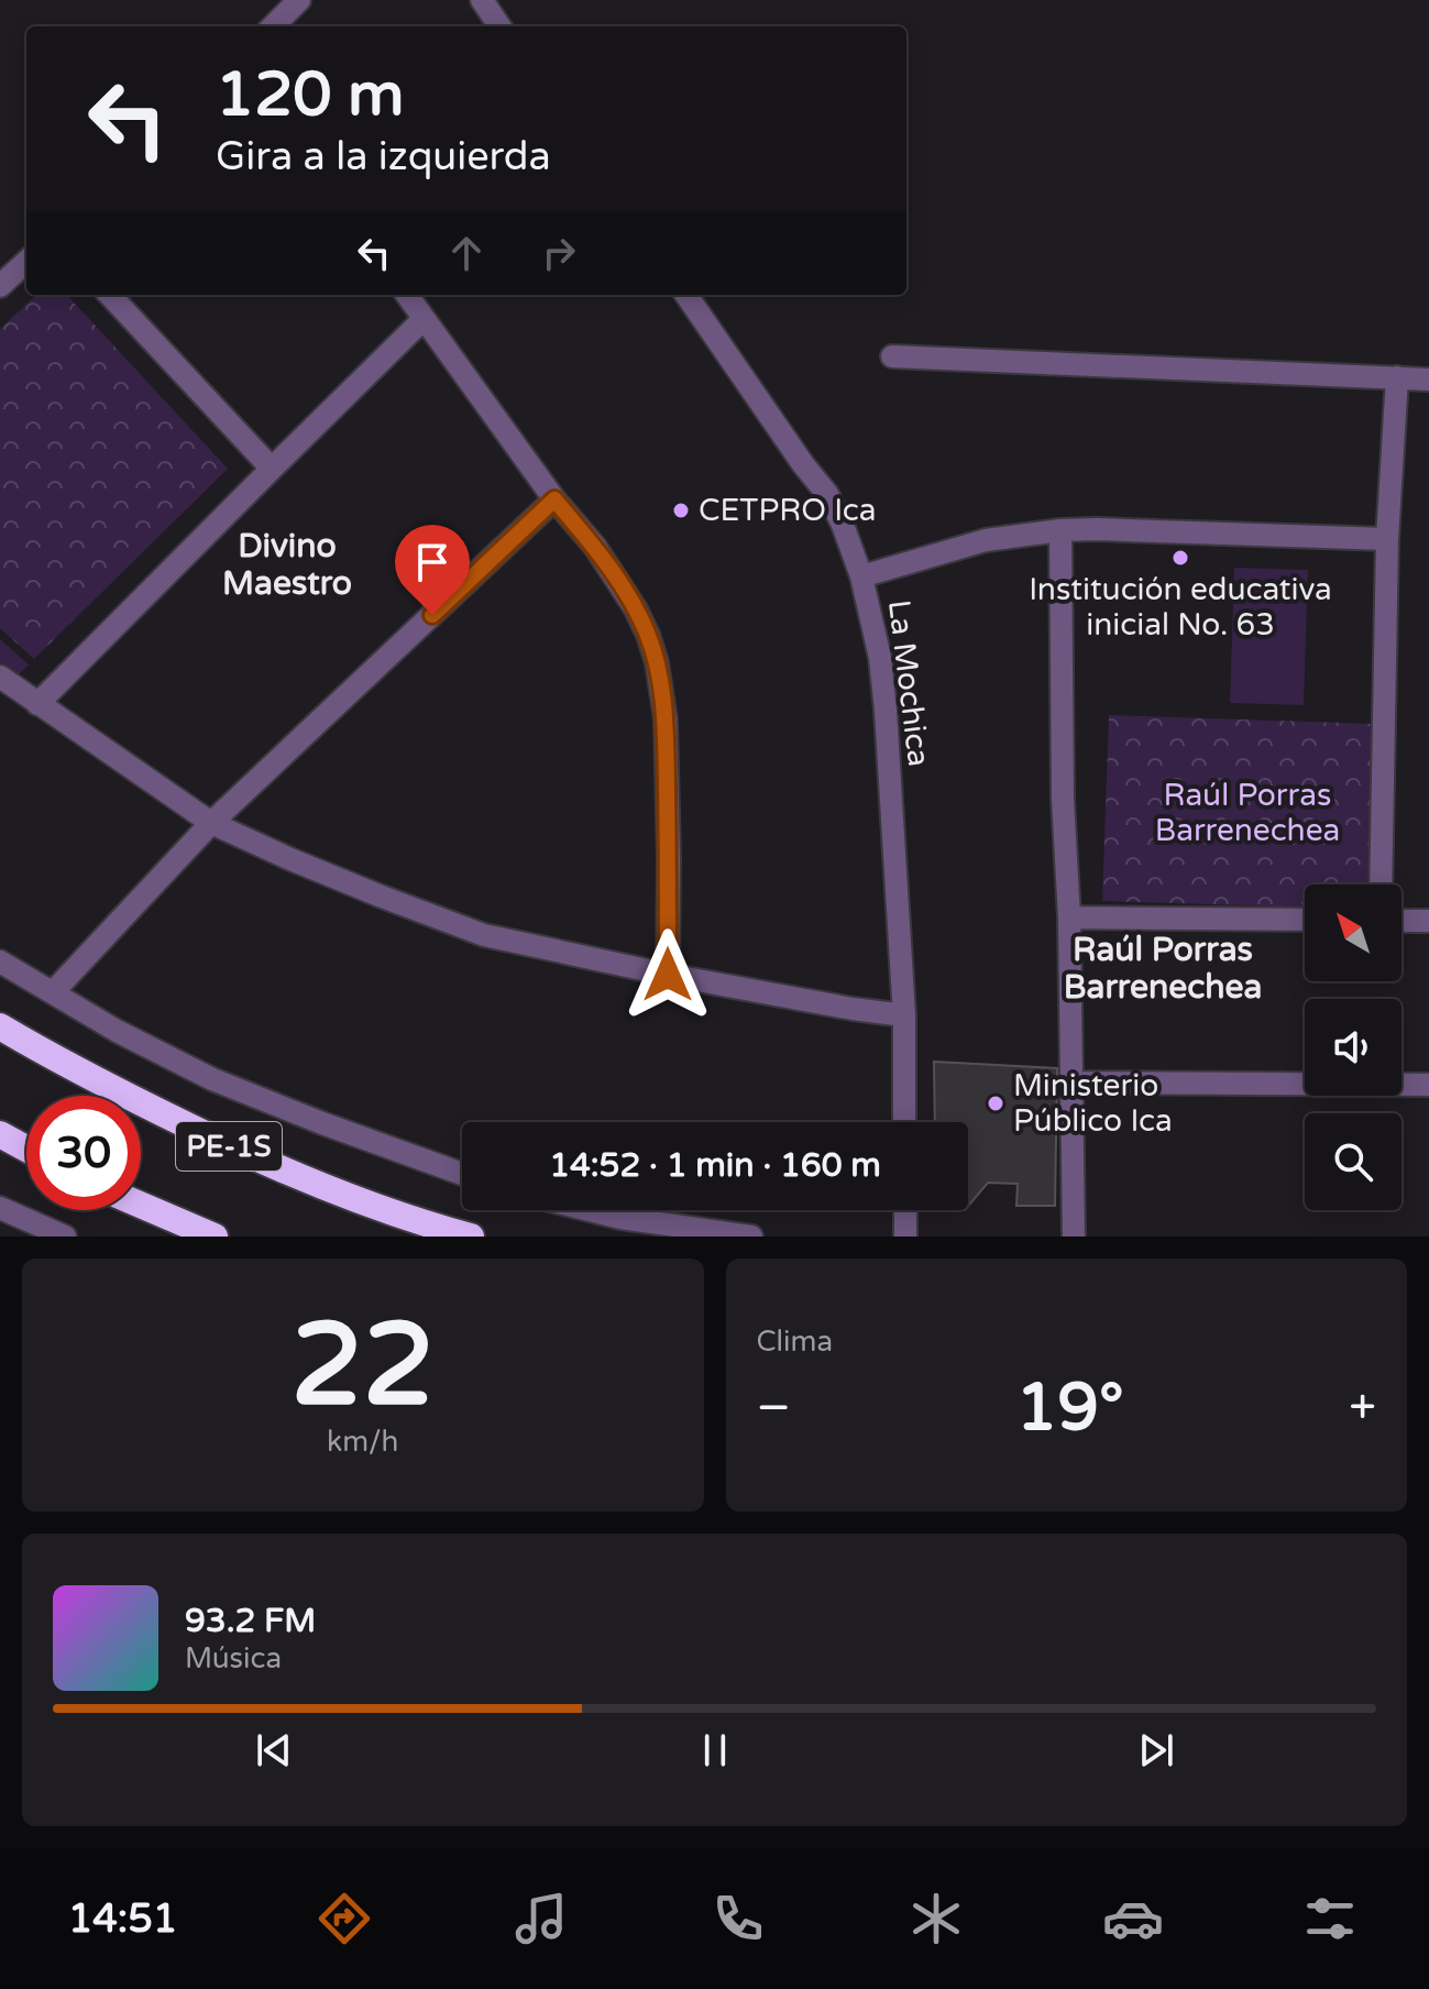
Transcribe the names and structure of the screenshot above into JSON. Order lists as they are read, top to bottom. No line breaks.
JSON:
{"streets":{"highway":["PE-1S"],"street":["La Mochica"]},"districts":["Divino Maestro","Raúl Porras Barrenechea"],"parks":["Raúl Porras Barrenechea"],"places":["CETPRO Ica","Institución educativa inicial No. 63","Ministerio Público Ica"],"north":"top left","page":{"turn":["120 m","Gira a la izquierda"],"limit":"30","trip":"14:52 · 1 min · 160 m","tile":[["22","km/h"],"Clima"],"heat":["−","19°","+"],"song":["93.2 FM","Música"],"tabs":"14:51"}}
